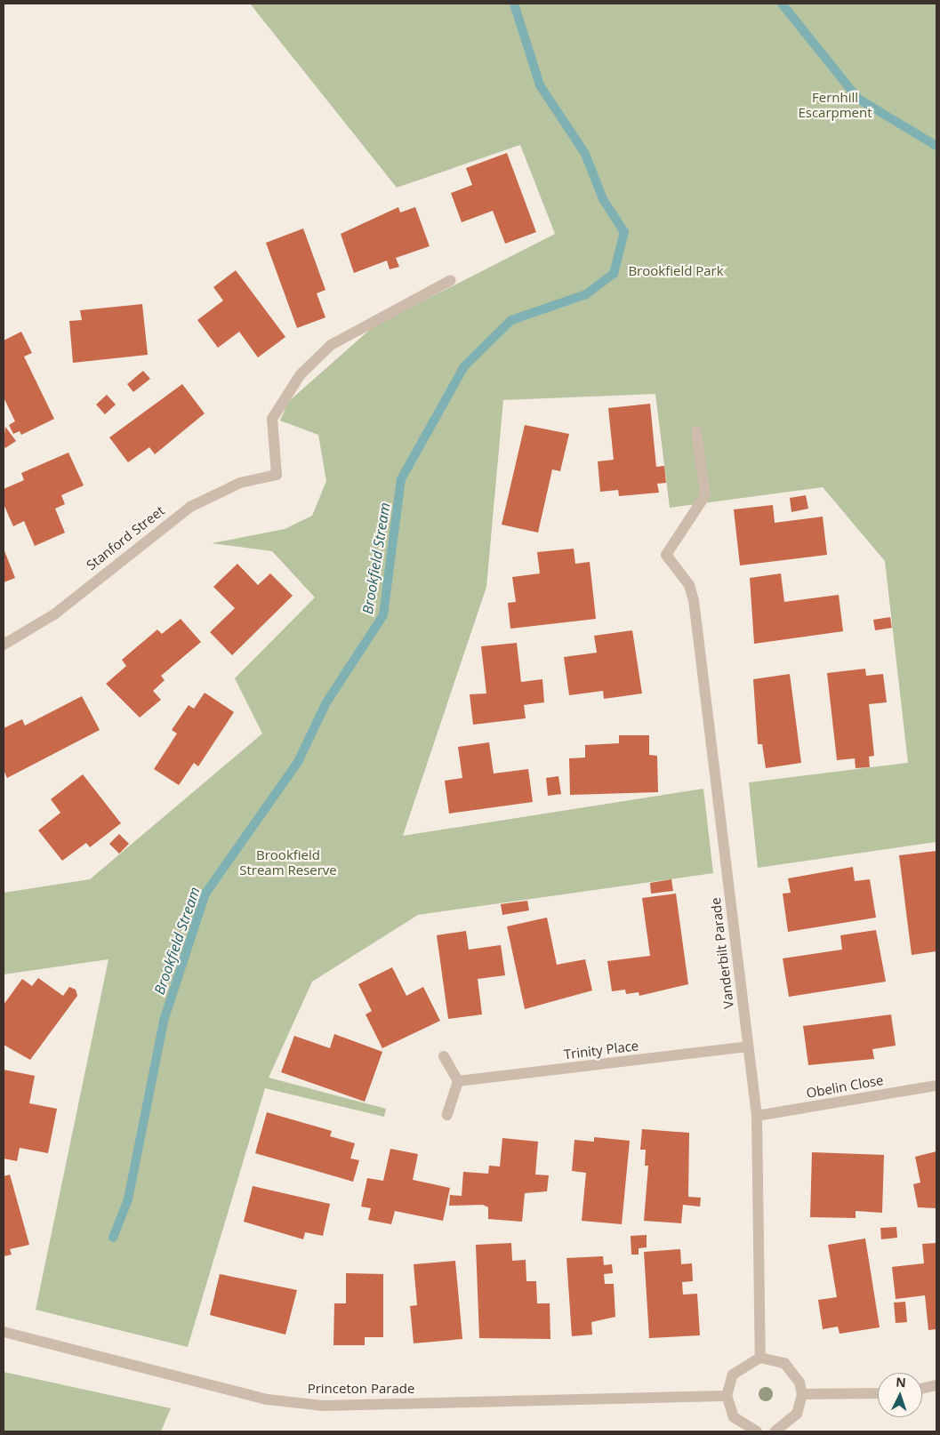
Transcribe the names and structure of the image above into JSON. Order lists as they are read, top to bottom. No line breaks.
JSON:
{"streets":{"street":["Stanford Street","Vanderbilt Parade","Trinity Place","Obelin Close","Princeton Parade"]},"crossings":[["Vanderbilt Parade","Trinity Place"],["Vanderbilt Parade","Obelin Close"]],"water":["Brookfield Stream"],"parks":["Fernhill Escarpment","Brookfield Park","Brookfield Stream Reserve"],"north":"top"}
